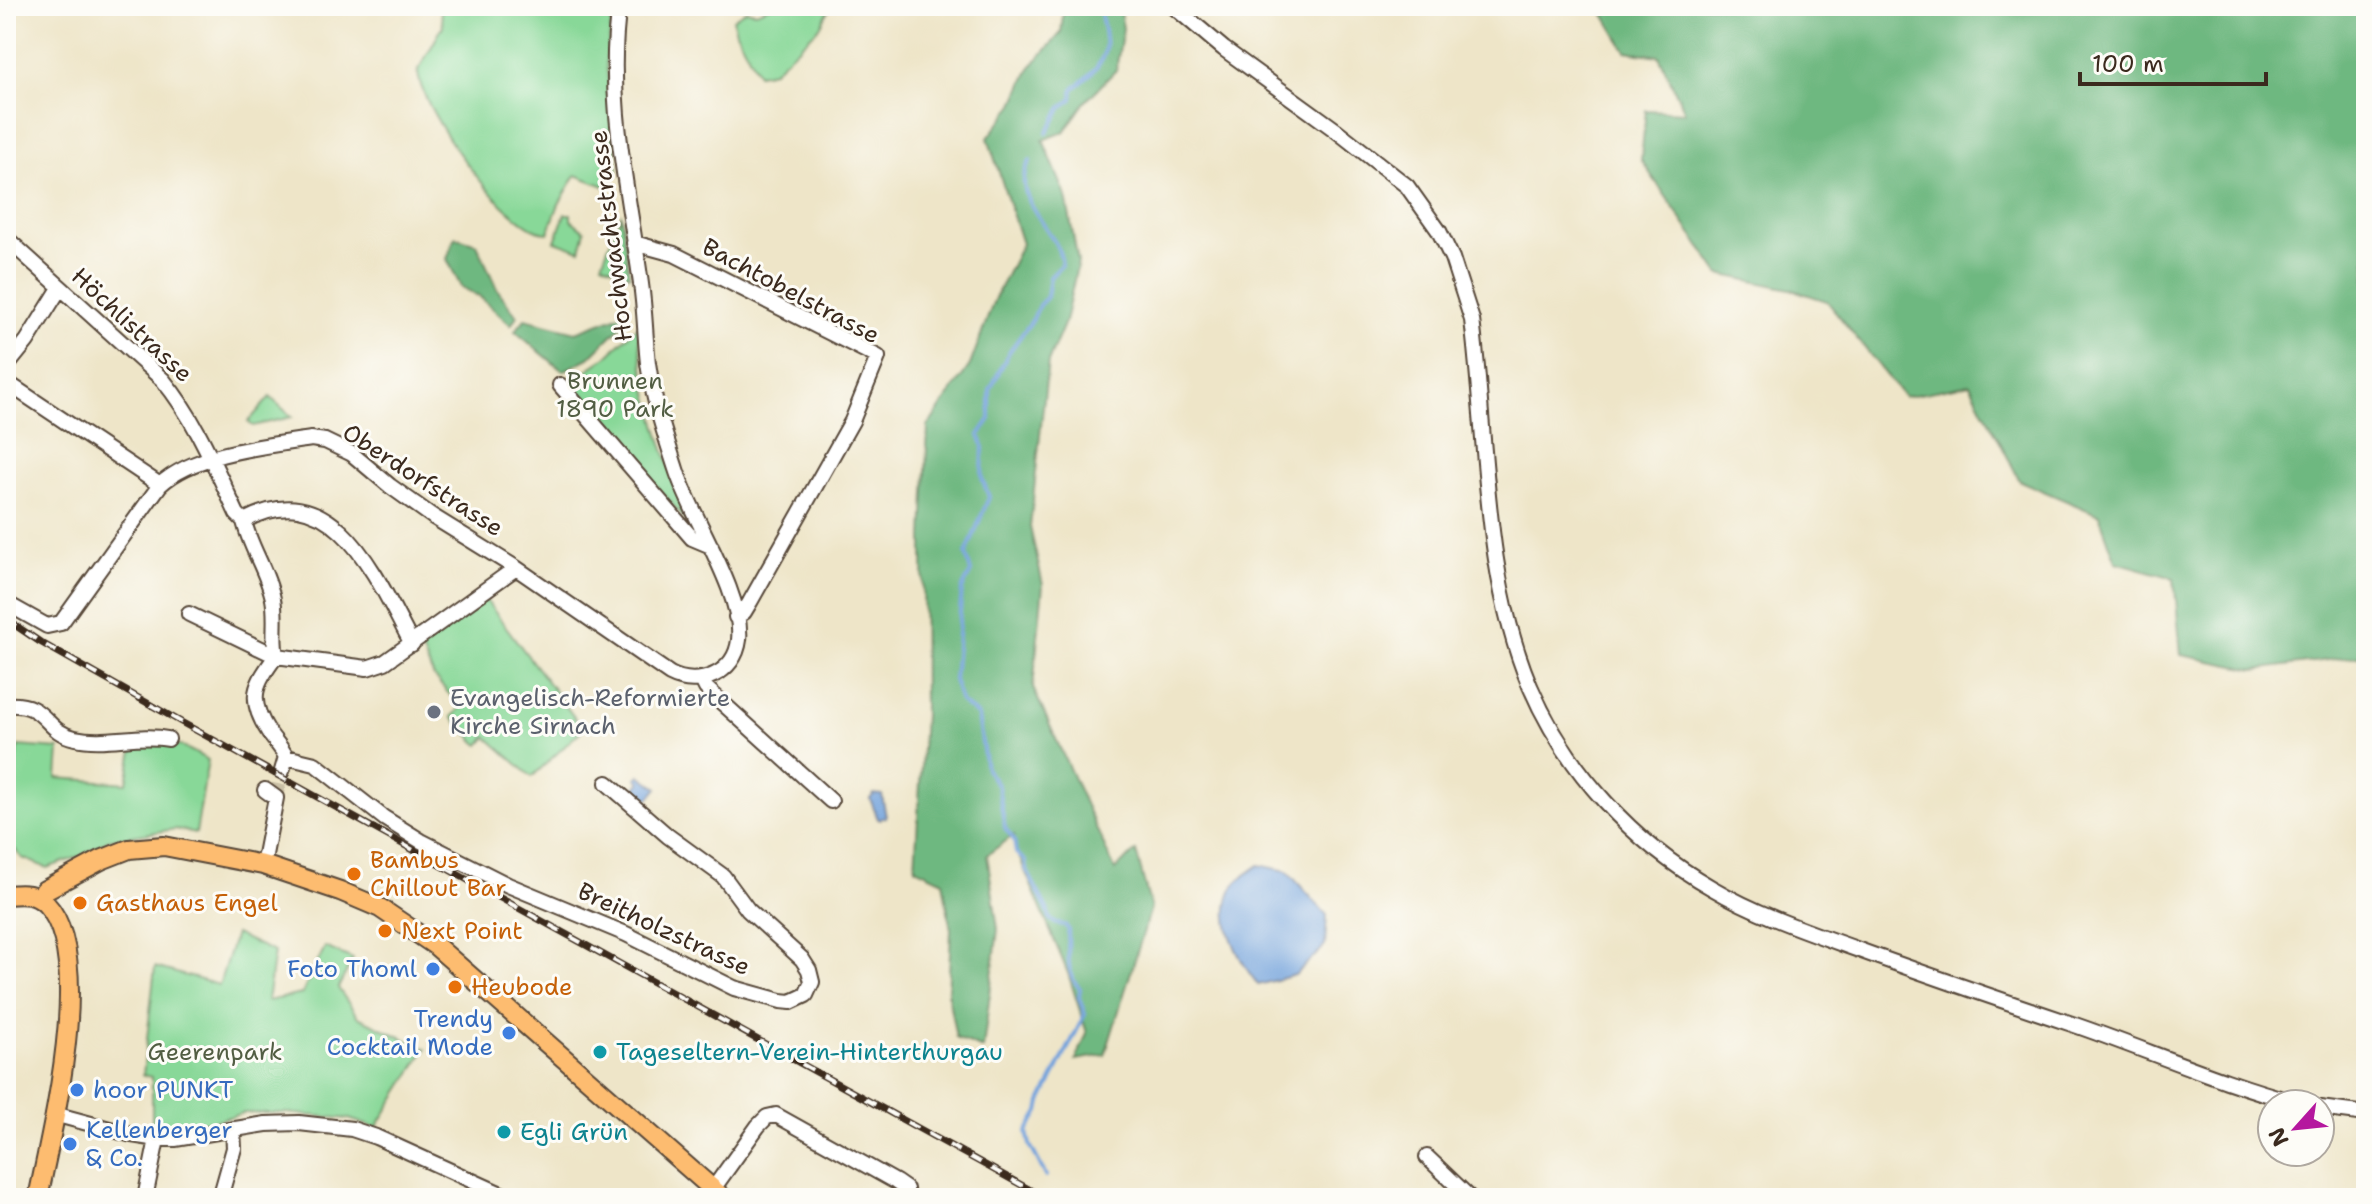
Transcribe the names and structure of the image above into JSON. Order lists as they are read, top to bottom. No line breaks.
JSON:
{"streets":{"street":["Hochwachtstrasse","Bachtobelstrasse","Höchlistrasse","Oberdorfstrasse","Breitholzstrasse"]},"crossings":[["Hochwachtstrasse","Bachtobelstrasse"],["Höchlistrasse","Oberdorfstrasse"],["Höchlistrasse","Breitholzstrasse"]],"parks":["Brunnen 1890 Park","Geerenpark"],"places":["Evangelisch-Reformierte Kirche Sirnach","Bambus Chillout Bar","Gasthaus Engel","Next Point","Foto Thoml","Heubode","Trendy Cocktail Mode","Tageseltern-Verein-Hinterthurgau","hoor PUNKT","Egli Grün","Kellenberger & Co."],"scale_bar":"100 m","north":"bottom left"}
